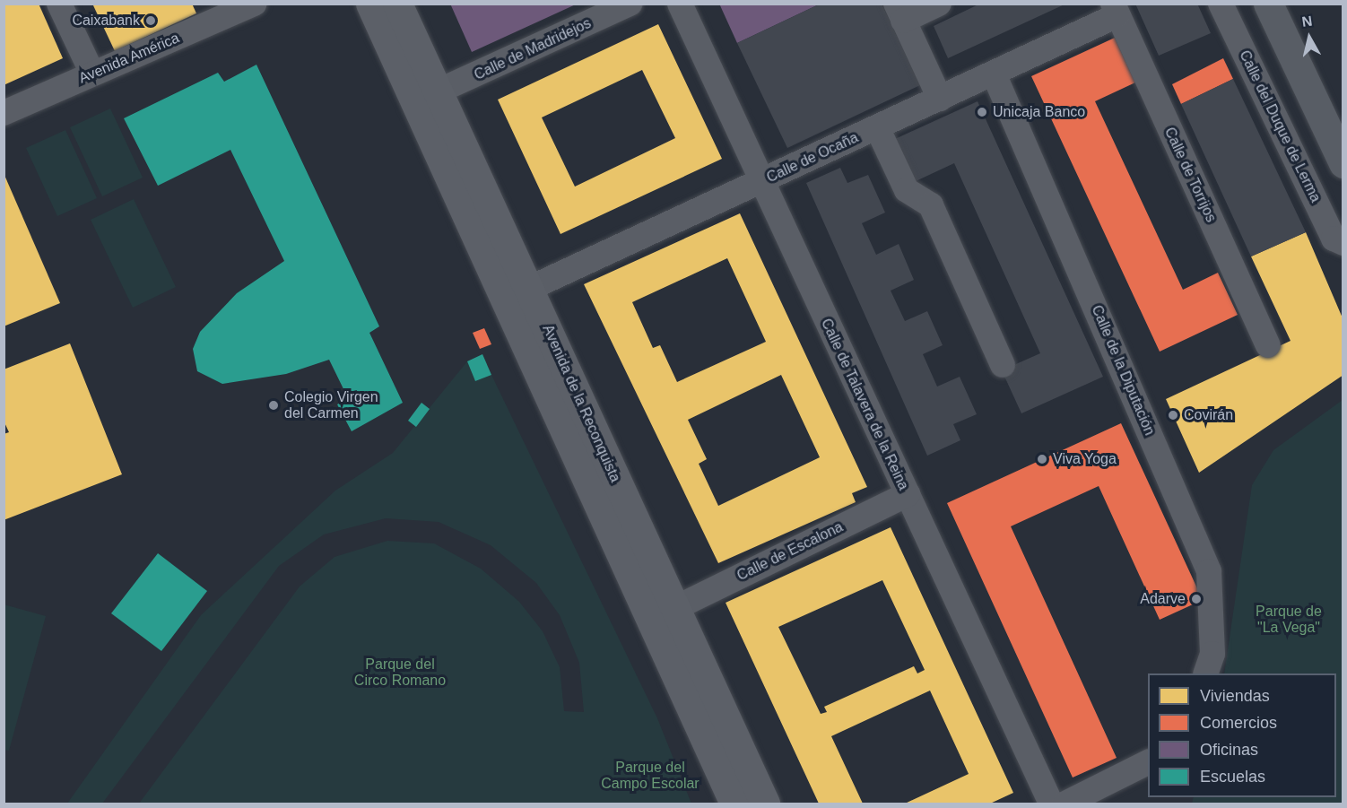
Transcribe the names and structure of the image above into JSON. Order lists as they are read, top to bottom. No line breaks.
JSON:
{"streets":{"main road":["Avenida de la Reconquista"],"street":["Calle de Madridejos","Avenida América","Calle del Duque de Lerma","Calle de Ocaña","Calle de Torrijos","Calle de la Diputación","Calle de Talavera de la Reina","Calle de Escalona"]},"crossings":[["Calle de Madridejos","Avenida de la Reconquista"],["Calle de Ocaña","Calle de Torrijos"],["Calle de Ocaña","Calle de la Diputación"],["Calle de Ocaña","Avenida de la Reconquista"],["Calle de Ocaña","Calle de Talavera de la Reina"],["Avenida de la Reconquista","Calle de Escalona"],["Calle de Talavera de la Reina","Calle de Escalona"]],"parks":["Parque de \"La Vega\"","Parque del Circo Romano","Parque del Campo Escolar"],"places":["Caixabank","Unicaja Banco","Colegio Virgen del Carmen","Covirán","Viva Yoga","Adarve"],"legend":["Viviendas","Comercios","Oficinas","Escuelas"],"north":"top"}
